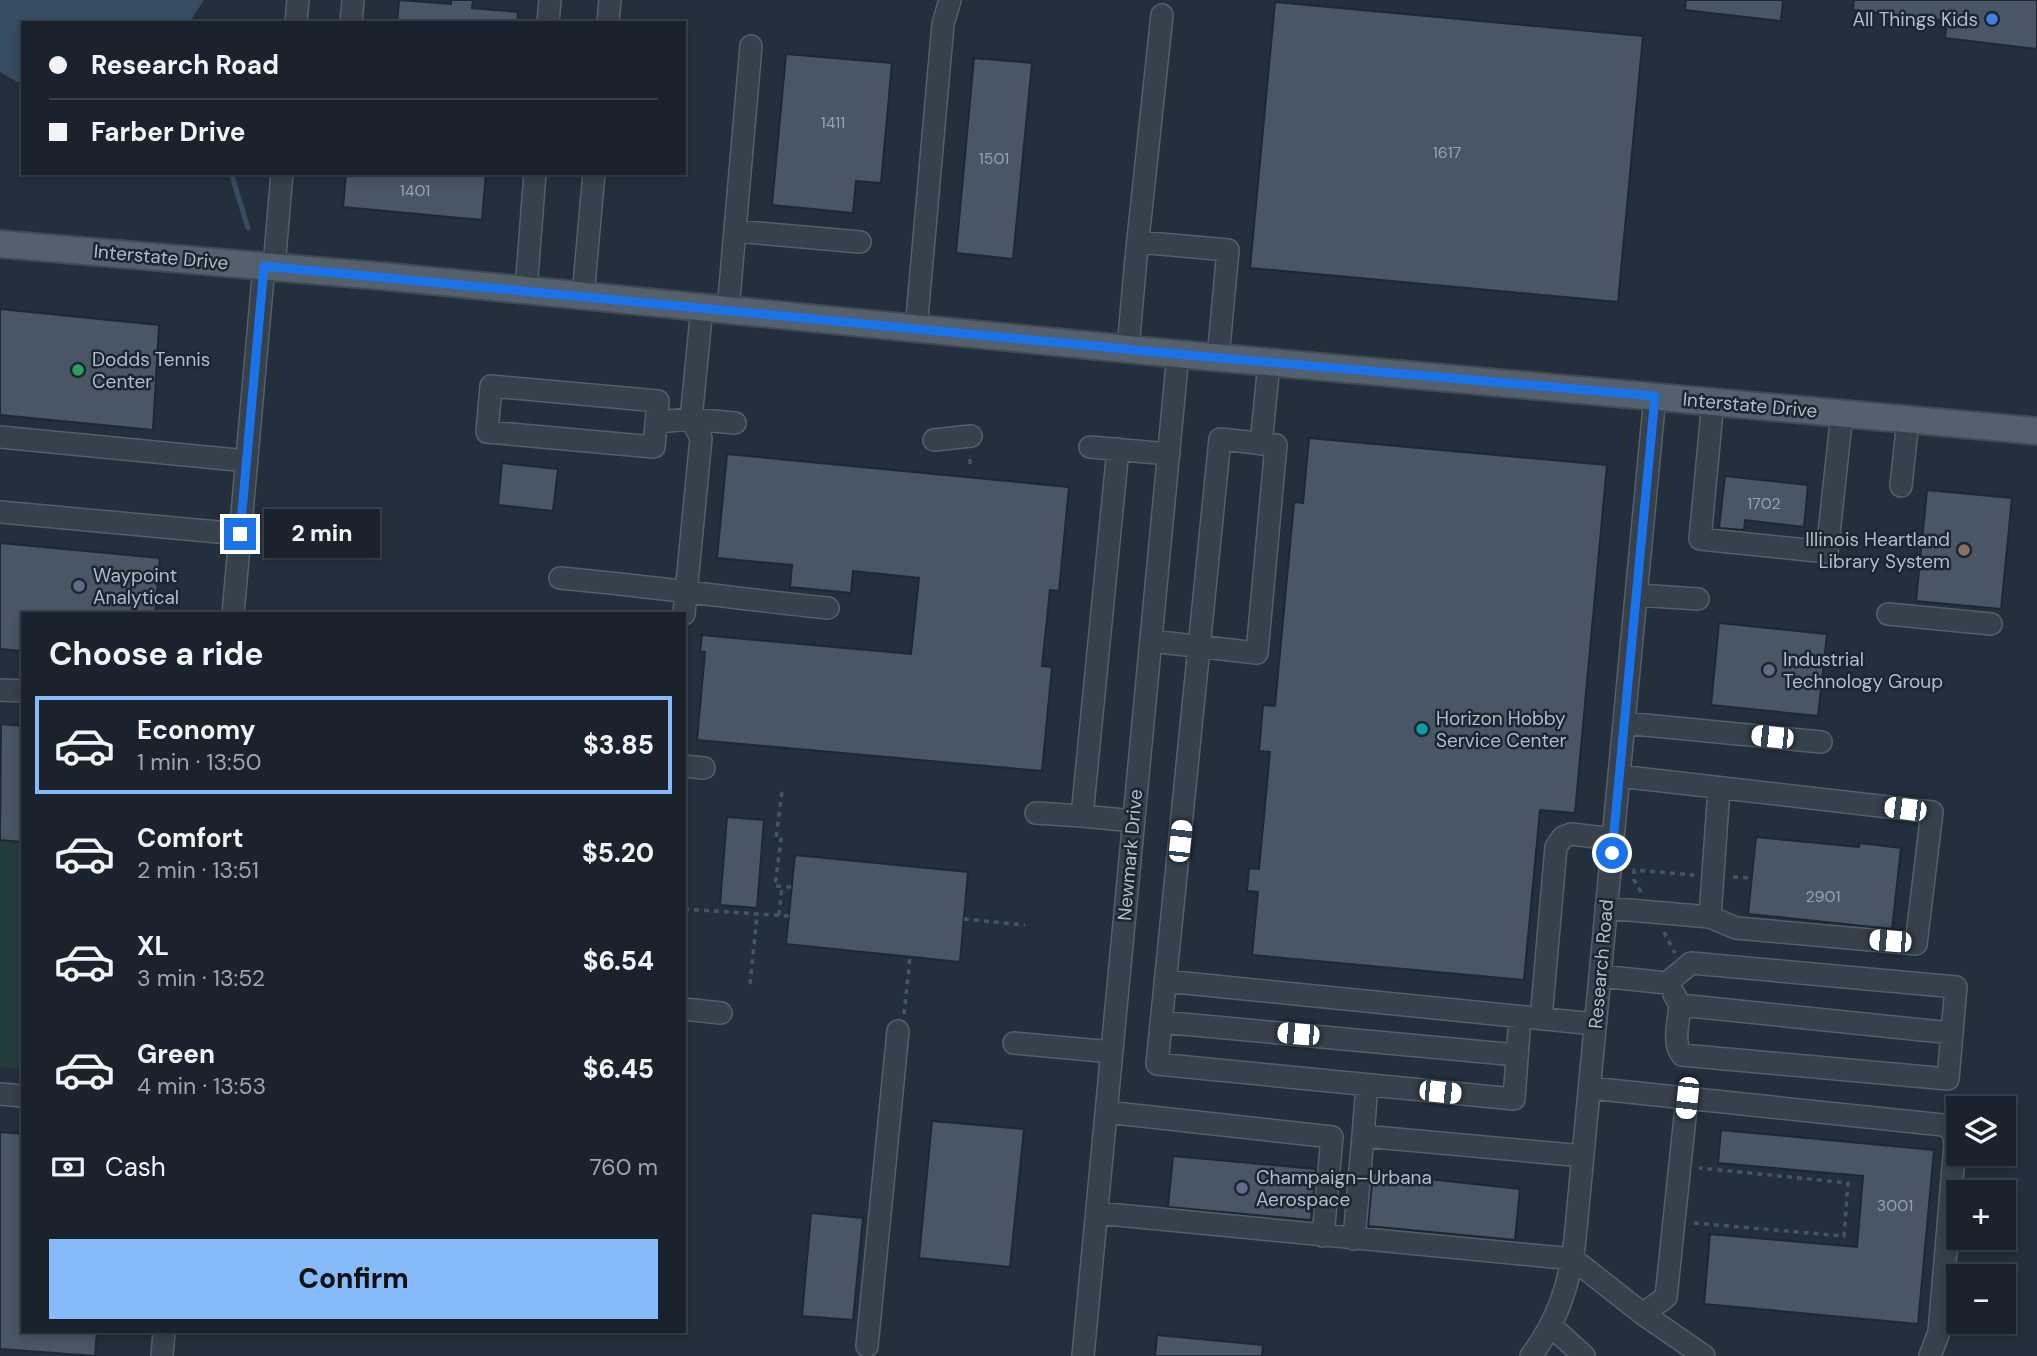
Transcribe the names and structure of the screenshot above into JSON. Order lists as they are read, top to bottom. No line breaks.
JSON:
{"streets":{"main road":["Interstate Drive"],"street":["Newmark Drive","Research Road"]},"crossings":[["Interstate Drive","Newmark Drive"],["Interstate Drive","Research Road"]],"places":["All Things Kids","Dodds Tennis Center","Illinois Heartland Library System","Waypoint Analytical","Industrial Technology Group","Horizon Hobby Service Center","Champaign–Urbana Aerospace"],"house_numbers":["1411","1617","1501","1401","1702","2901","3001"],"page":{"banner":["Research Road","Farber Drive"],"bubble":"2 min","heading":"Choose a ride","list":[{"name":"Economy","note":"1 min · 13:50","value":"$3.85"},{"name":"Comfort","note":"2 min · 13:51","value":"$5.20"},{"name":"XL","note":"3 min · 13:52","value":"$6.54"},{"name":"Green","note":"4 min · 13:53","value":"$6.45"}],"map_buttons":["+","−"],"pay":["Cash","760 m"],"buttons":"Confirm"}}
